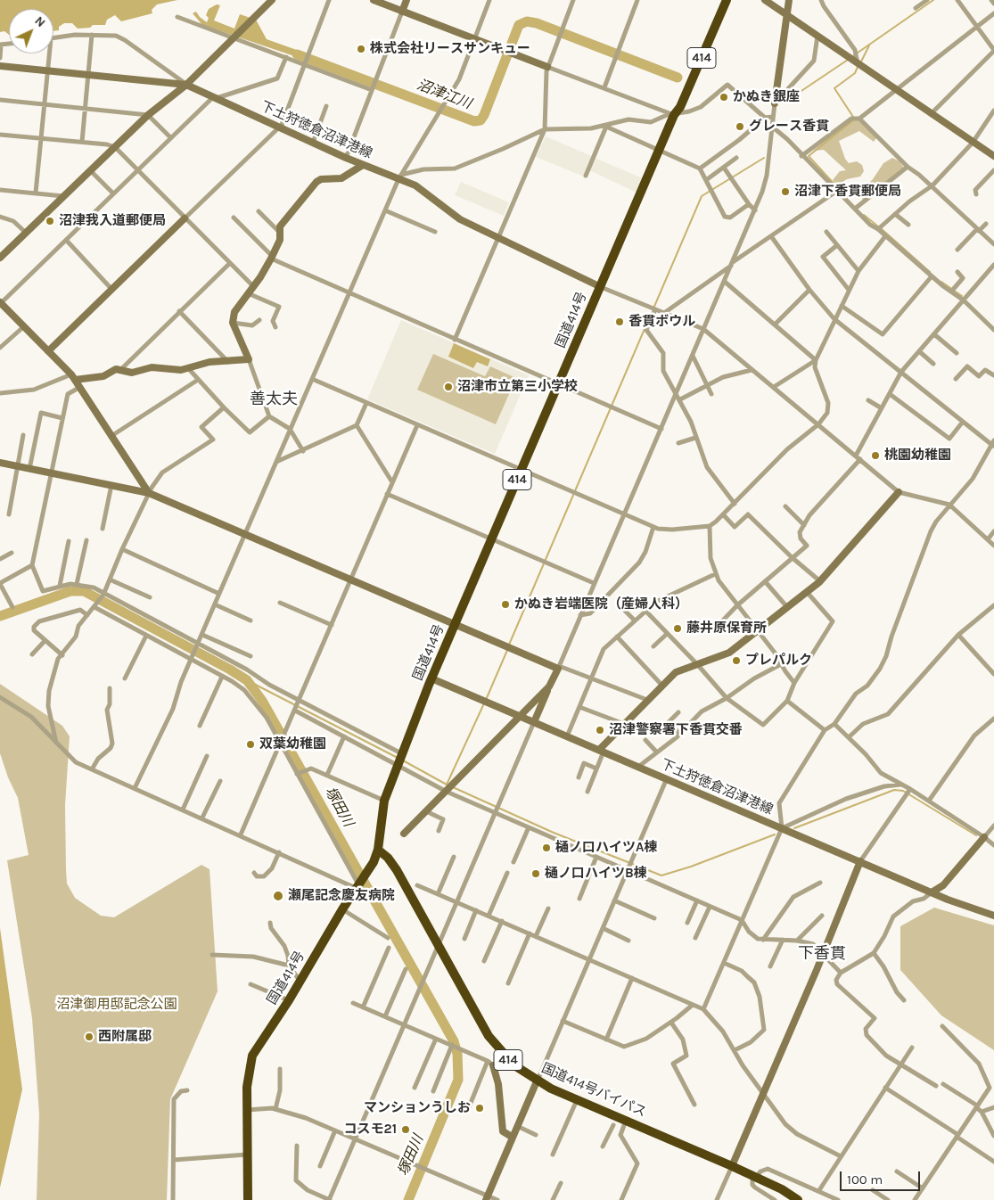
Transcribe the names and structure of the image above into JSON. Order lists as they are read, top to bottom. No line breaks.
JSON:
{"streets":{"highway":["414","国道414号","国道414号バイパス"],"street":["下土狩徳倉沼津港線"]},"crossings":[["下土狩徳倉沼津港線","国道414号"],["国道414号","国道414号バイパス"]],"districts":["善太夫","下香貫"],"water":["沼津江川","塚田川"],"parks":["沼津御用邸記念公園"],"places":["株式会社リースサンキュー","かぬき銀座","グレース香貫","沼津下香貫郵便局","沼津我入道郵便局","香貫ボウル","沼津市立第三小学校","桃園幼稚園","かぬき岩端医院（産婦人科）","藤井原保育所","プレパルク","沼津警察署下香貫交番","双葉幼稚園","樋ノ口ハイツA棟","樋ノ口ハイツB棟","瀬尾記念慶友病院","西附属邸","マンションうしお","コスモ21"],"scale_bar":"100 m","north":"top right"}
